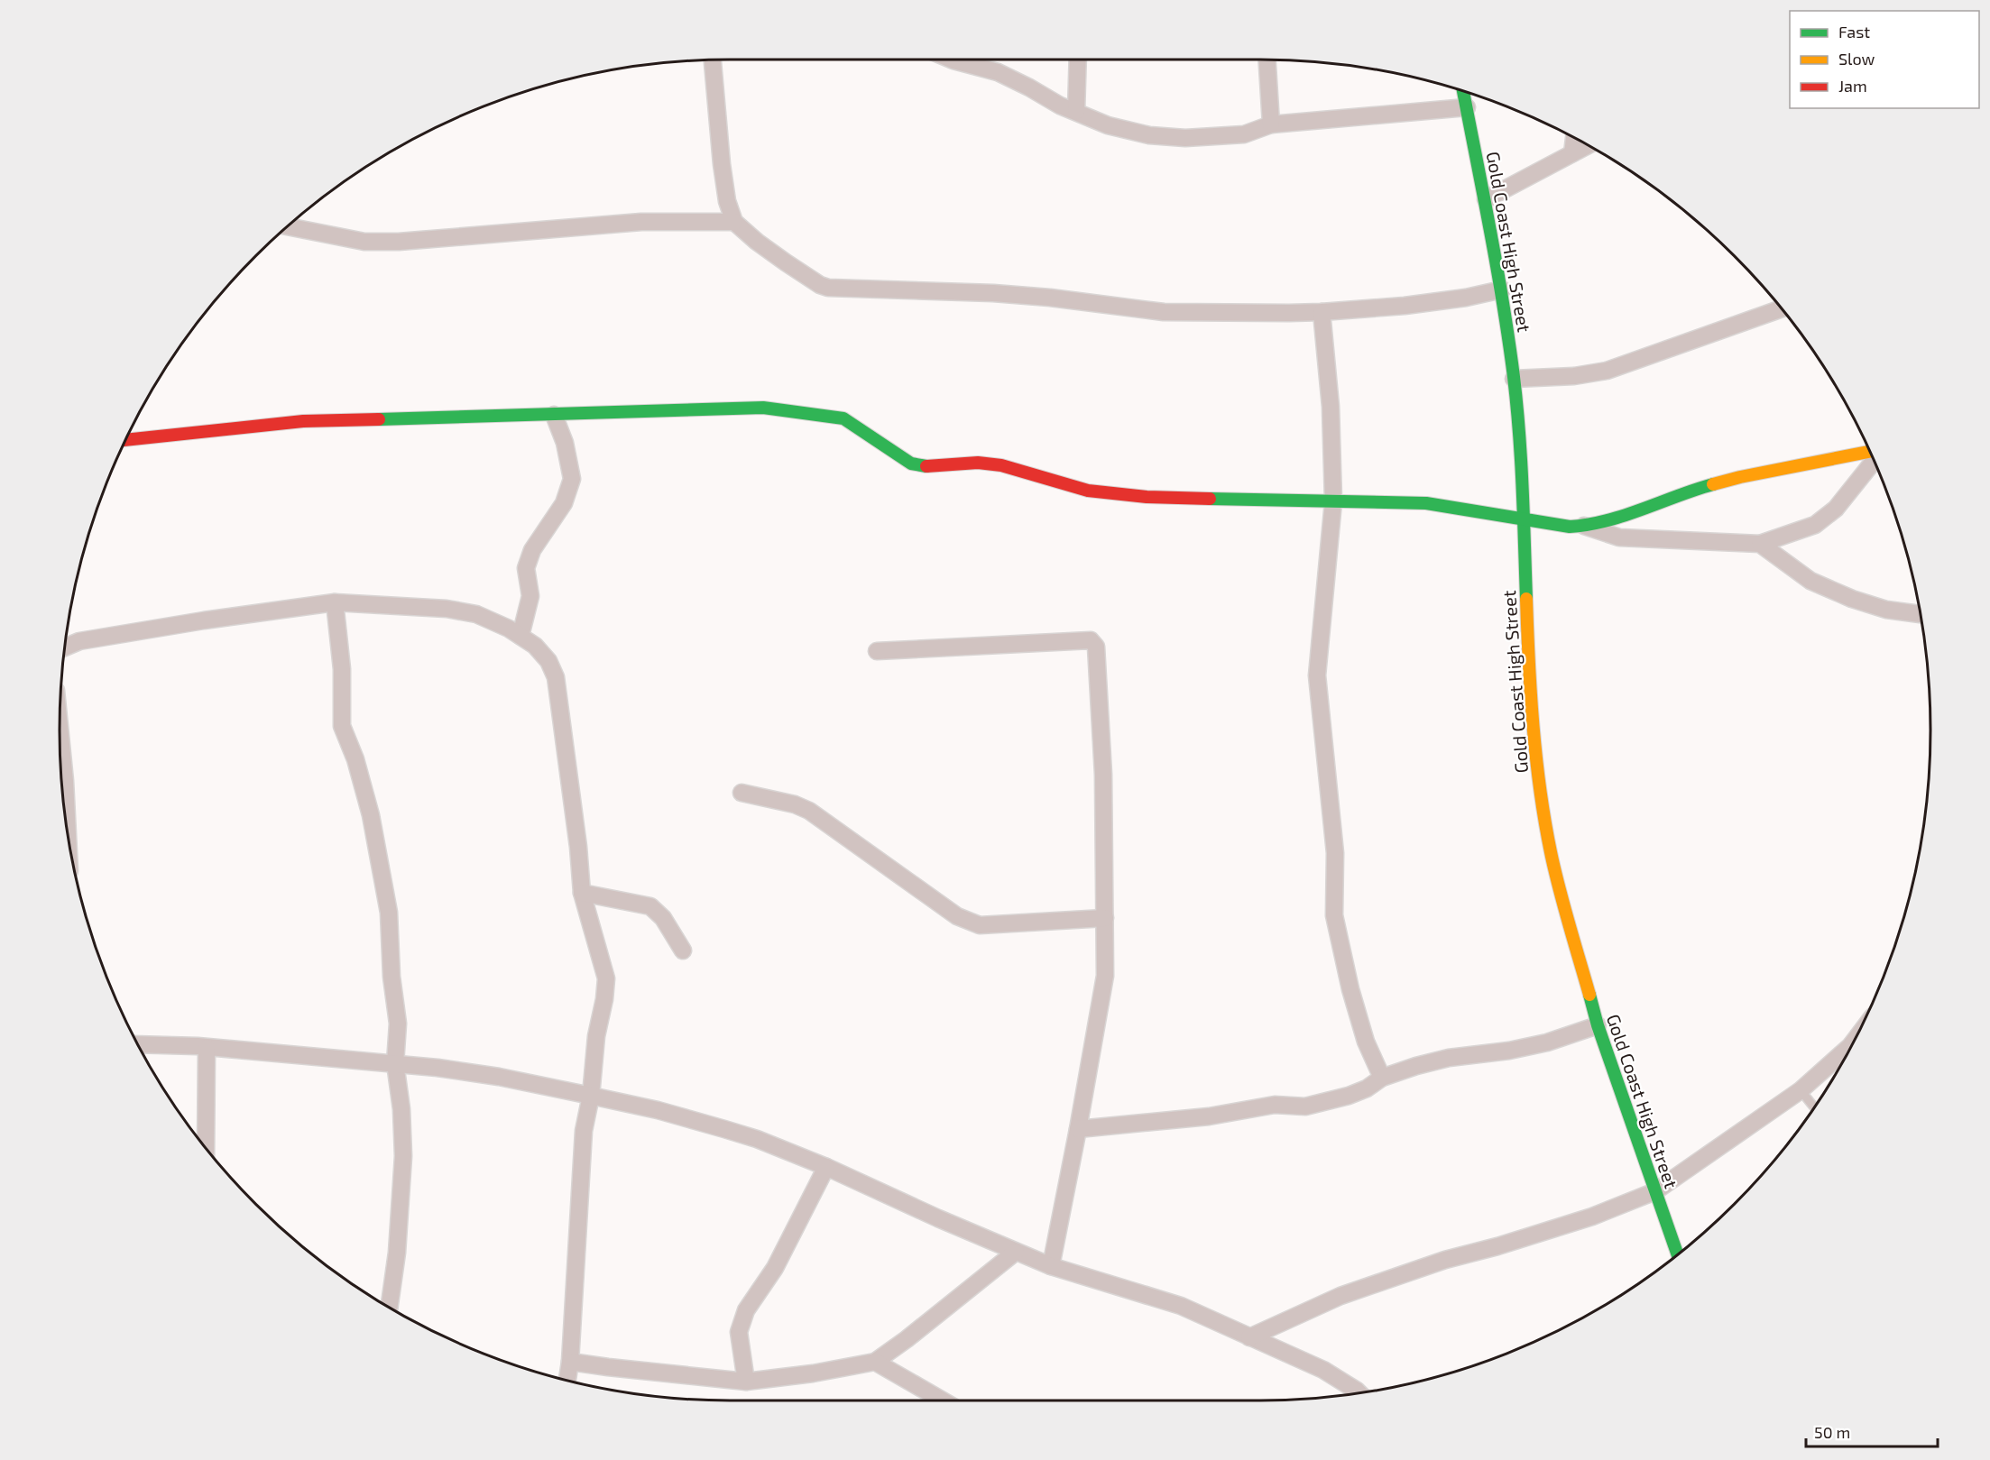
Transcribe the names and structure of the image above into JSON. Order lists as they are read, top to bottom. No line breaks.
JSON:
{"streets":{"street":["Gold Coast High Street"]},"legend":["Fast","Slow","Jam"],"scale_bar":"50 m"}
